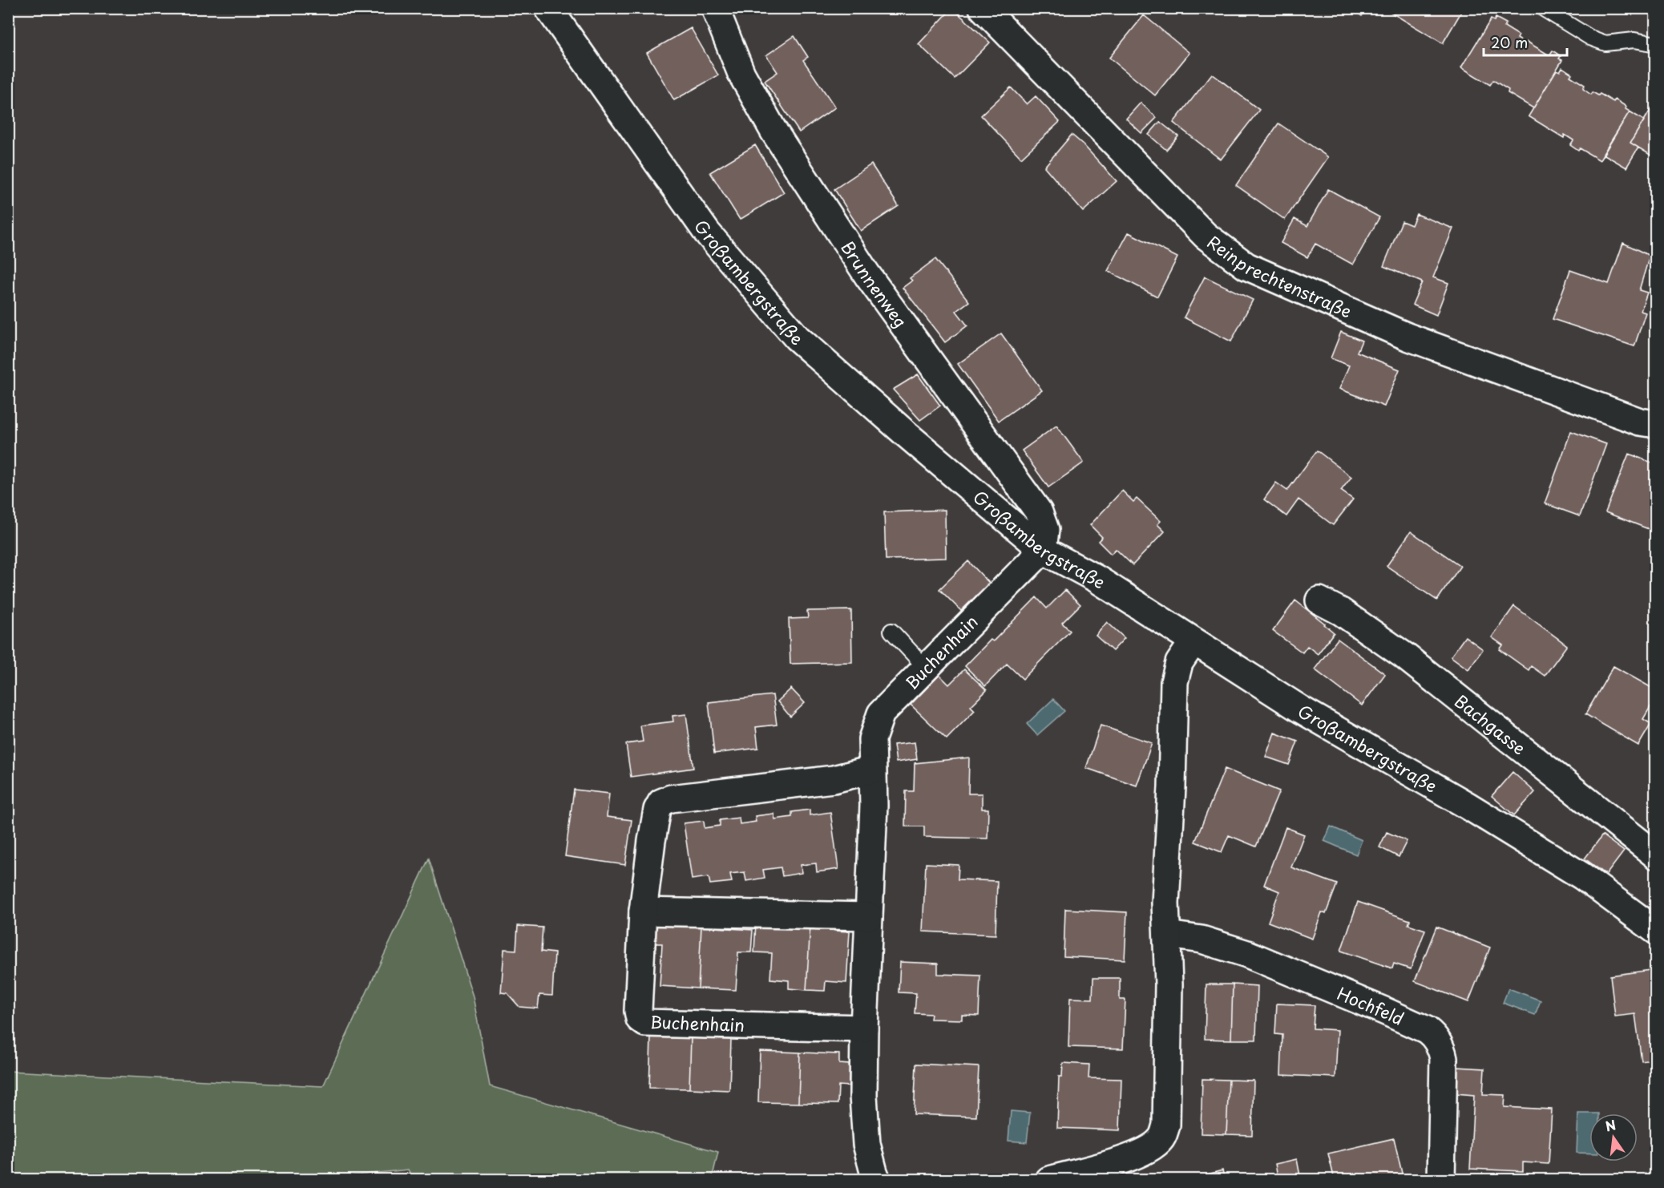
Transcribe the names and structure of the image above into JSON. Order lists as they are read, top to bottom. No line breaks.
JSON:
{"streets":{"street":["Reinprechtenstraße","Großambergstraße","Brunnenweg","Buchenhain","Bachgasse","Hochfeld"]},"crossings":[["Großambergstraße","Brunnenweg"],["Großambergstraße","Buchenhain"],["Brunnenweg","Buchenhain"]],"scale_bar":"20 m","north":"top"}
